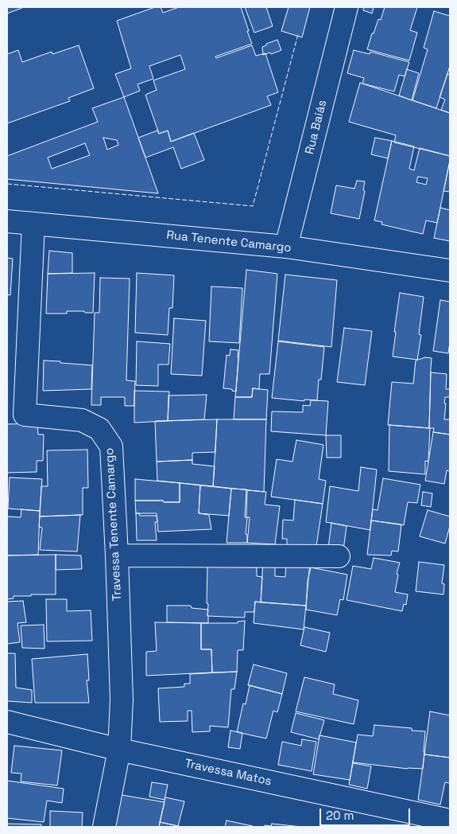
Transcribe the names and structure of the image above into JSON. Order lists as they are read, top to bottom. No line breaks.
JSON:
{"streets":{"street":["Rua Baiás","Rua Tenente Camargo","Travessa Tenente Camargo","Travessa Matos"]},"crossings":[["Rua Baiás","Rua Tenente Camargo"],["Rua Tenente Camargo","Travessa Tenente Camargo"],["Travessa Tenente Camargo","Travessa Matos"]],"scale_bar":"20 m"}
